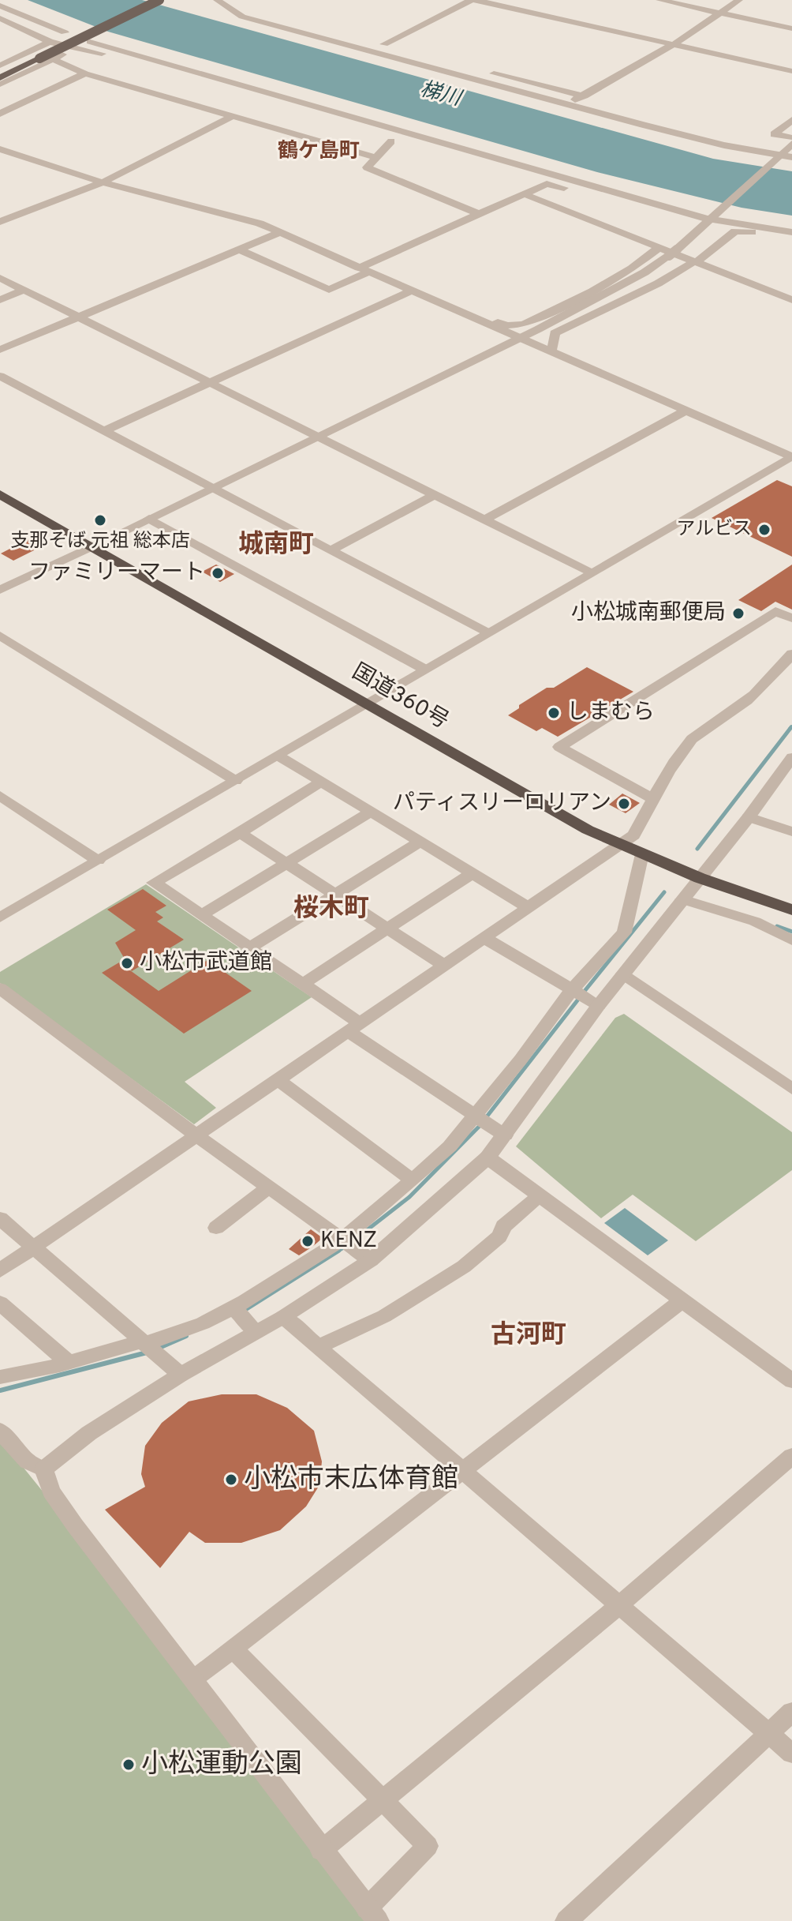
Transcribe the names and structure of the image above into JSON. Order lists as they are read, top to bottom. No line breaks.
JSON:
{"streets":{"highway":["国道360号"]},"districts":["鶴ケ島町","城南町","桜木町","古河町"],"water":["梯川"],"places":["支那そば 元祖 総本店","アルビス","ファミリーマート","小松城南郵便局","しまむら","パティスリーロリアン","小松市武道館","KENZ","小松市末広体育館","小松運動公園"]}
